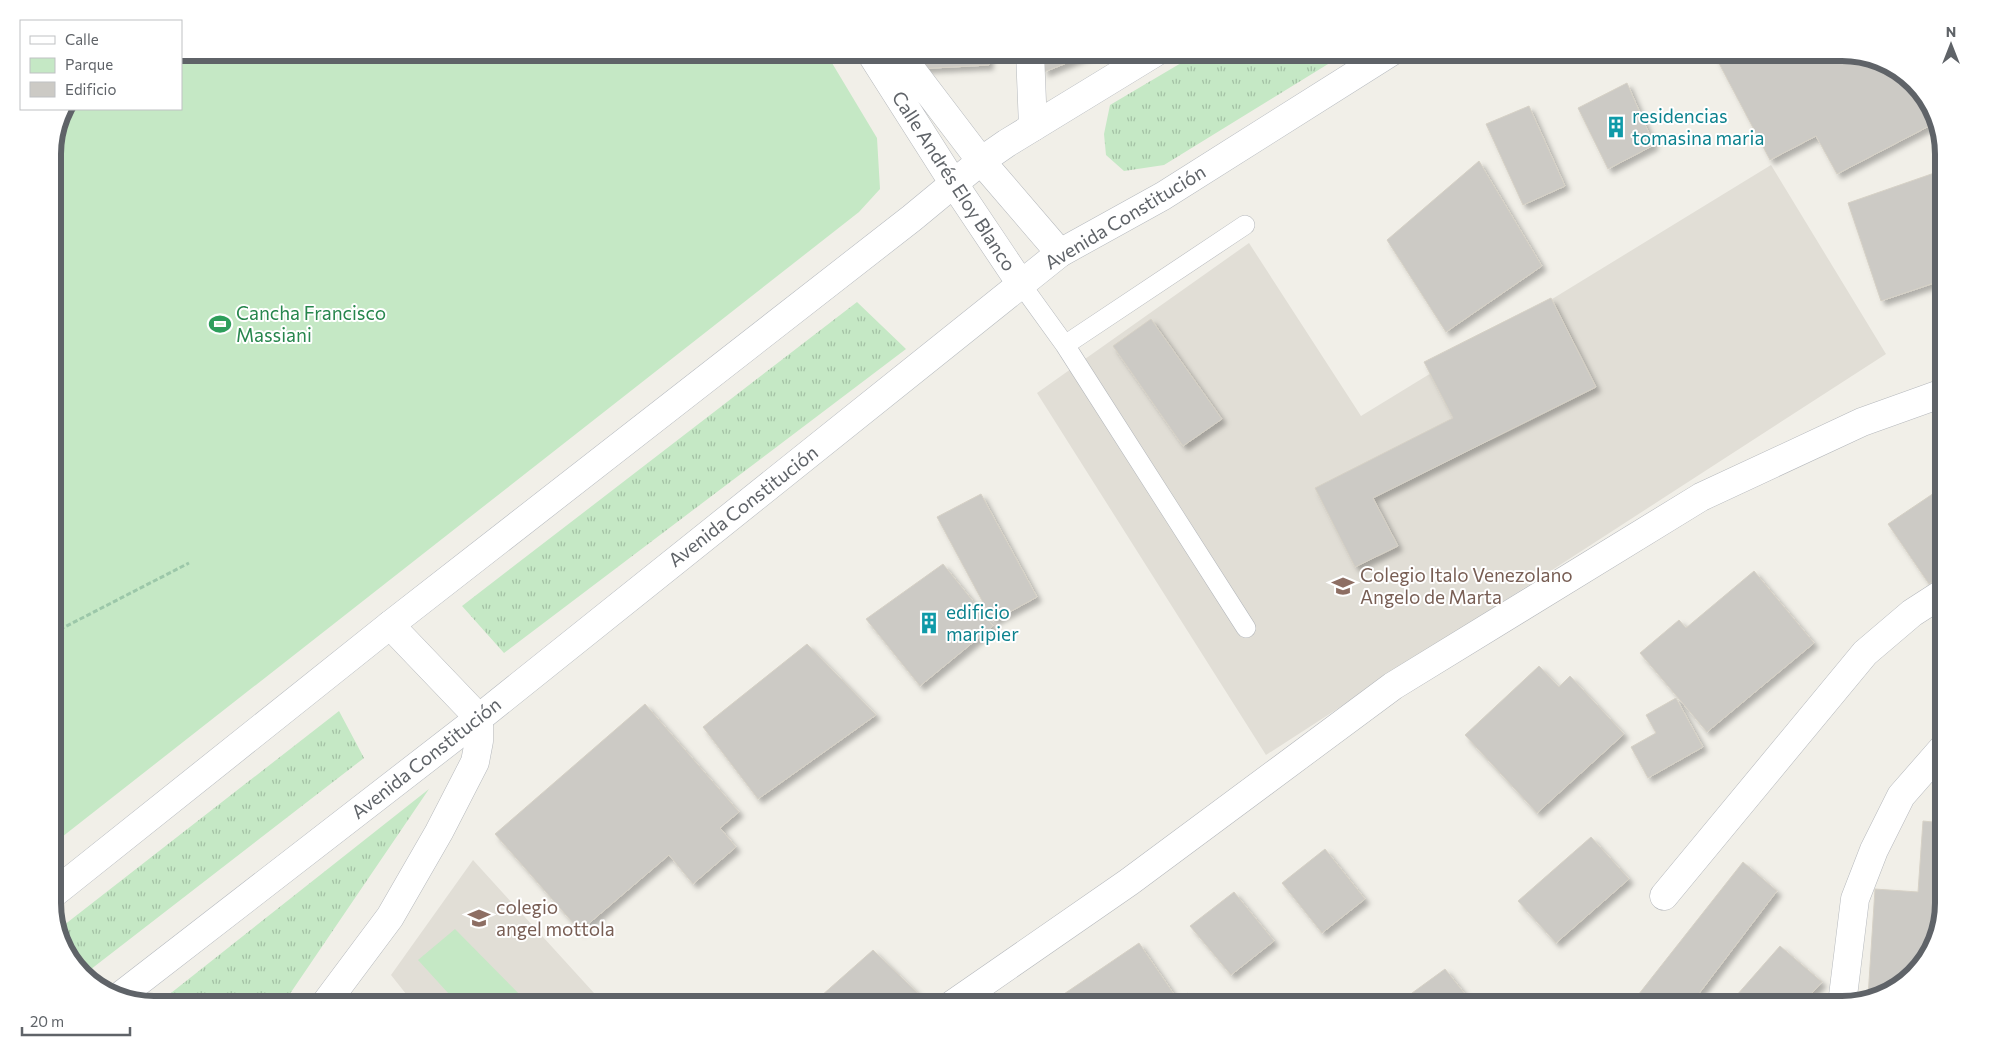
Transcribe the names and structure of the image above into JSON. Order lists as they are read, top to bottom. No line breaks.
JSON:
{"streets":{"main road":["Calle Andrés Eloy Blanco","Avenida Constitución"]},"crossings":[["Calle Andrés Eloy Blanco","Avenida Constitución"]],"places":{"building":["residencias tomasina maria","edificio maripier"],"sports":["Cancha Francisco Massiani"],"school or university":["Colegio Italo Venezolano Angelo de Marta","colegio angel mottola"]},"legend":["Calle","Parque","Edificio"],"scale_bar":"20 m","north":"top"}
